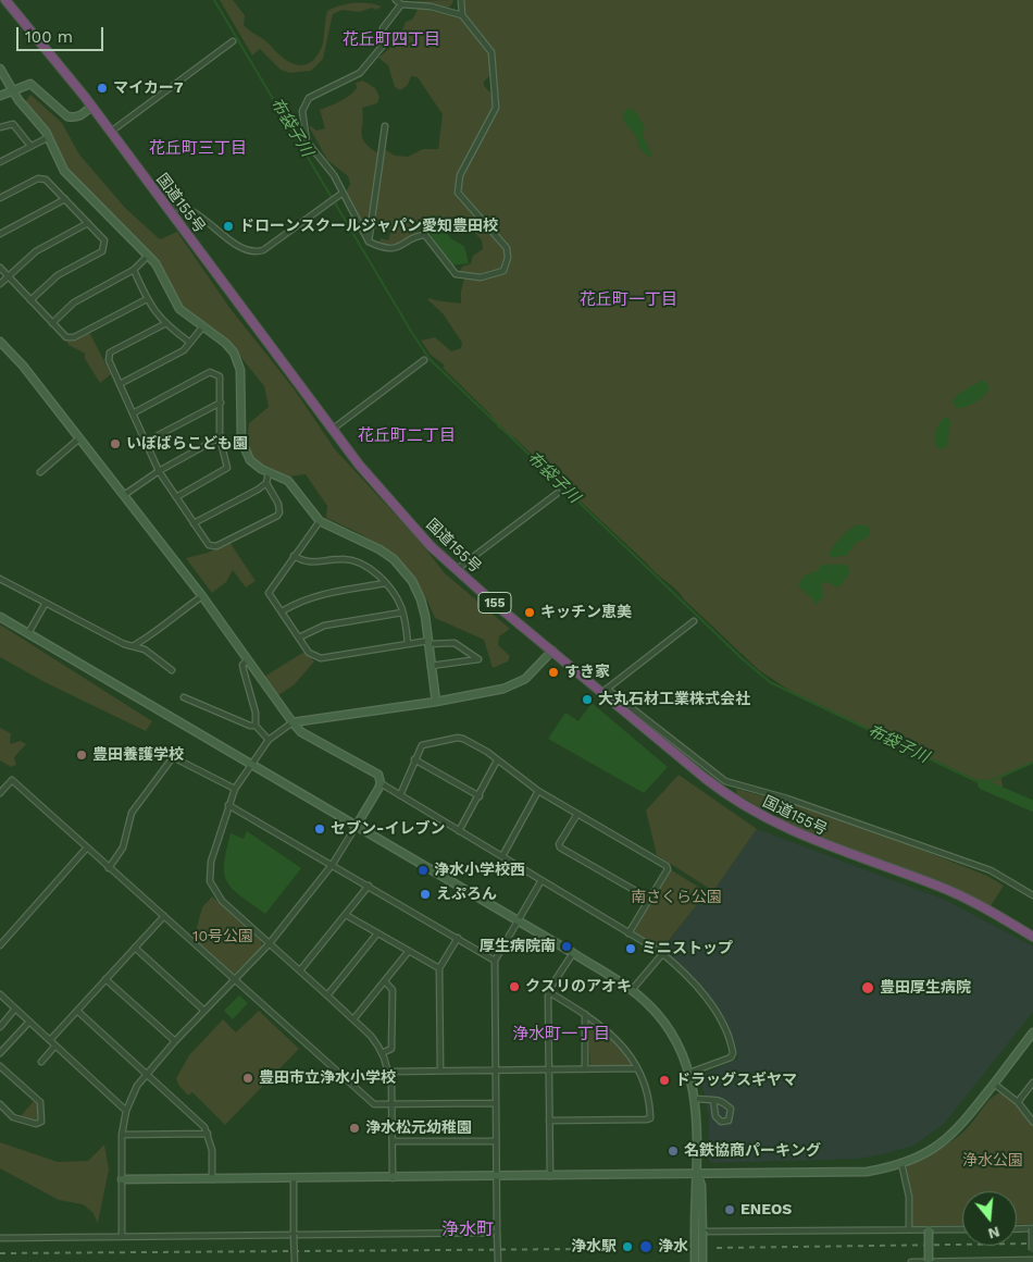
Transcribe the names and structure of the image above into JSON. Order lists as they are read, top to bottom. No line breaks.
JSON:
{"streets":{"highway":["国道155号","155"]},"districts":["花丘町四丁目","花丘町三丁目","花丘町一丁目","花丘町二丁目","浄水町一丁目","浄水町"],"water":["布袋子川"],"parks":["南さくら公園","10号公園","浄水公園"],"places":["マイカー7","ドローンスクールジャパン愛知豊田校","いぼばらこども園","キッチン恵美","すき家","大丸石材工業株式会社","豊田養護学校","セブン-イレブン","浄水小学校西","えぷろん","厚生病院南","ミニストップ","クスリのアオキ","豊田厚生病院","豊田市立浄水小学校","ドラッグスギヤマ","浄水松元幼稚園","名鉄協商パーキング","ENEOS","浄水駅","浄水"],"scale_bar":"100 m","north":"bottom"}
